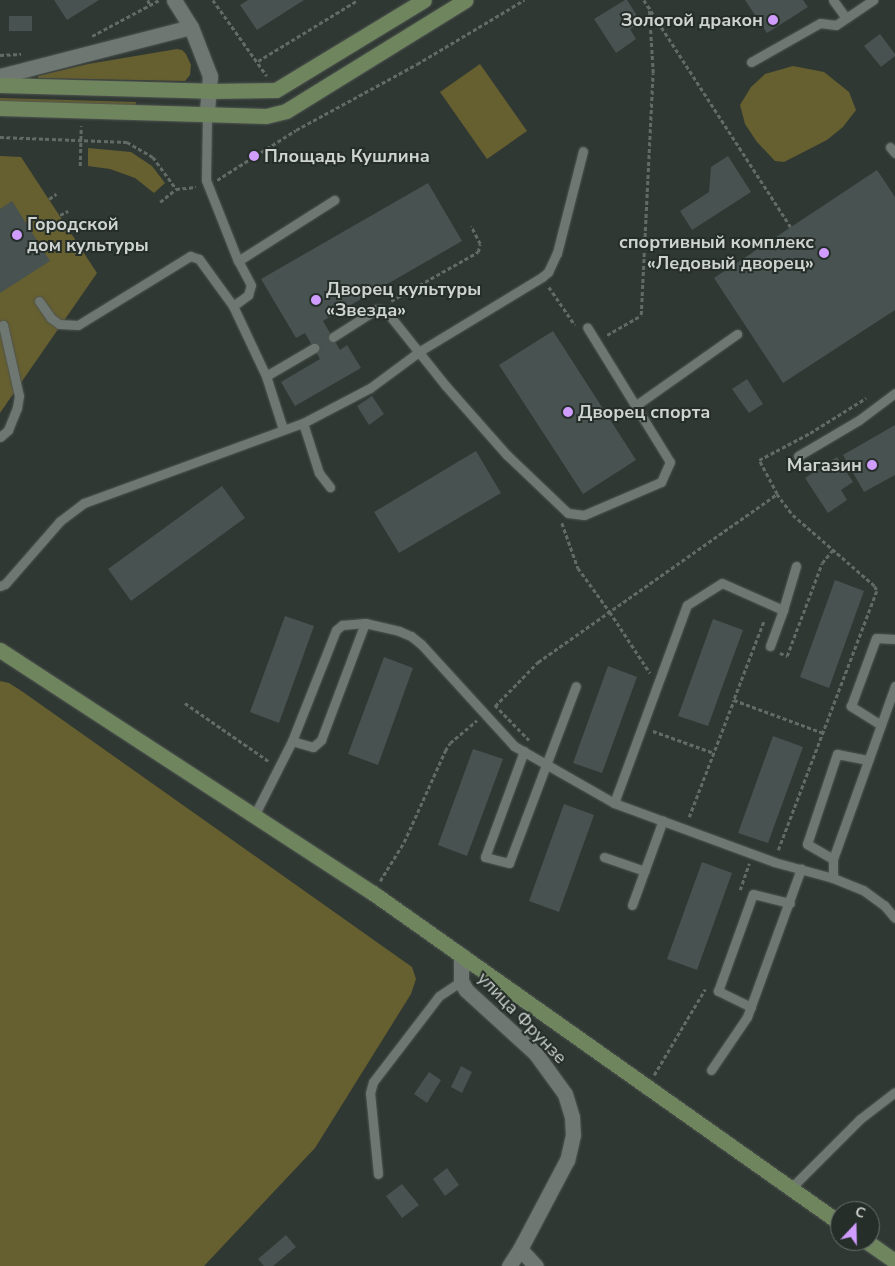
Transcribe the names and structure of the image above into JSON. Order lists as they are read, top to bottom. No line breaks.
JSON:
{"streets":{"street":["улица Фрунзе"]},"places":["Золотой дракон","Площадь Кушлина","Городской дом культуры","спортивный комплекс «Ледовый дворец»","Дворец культуры «Звезда»","Дворец спорта","Магазин"],"north":"top"}
